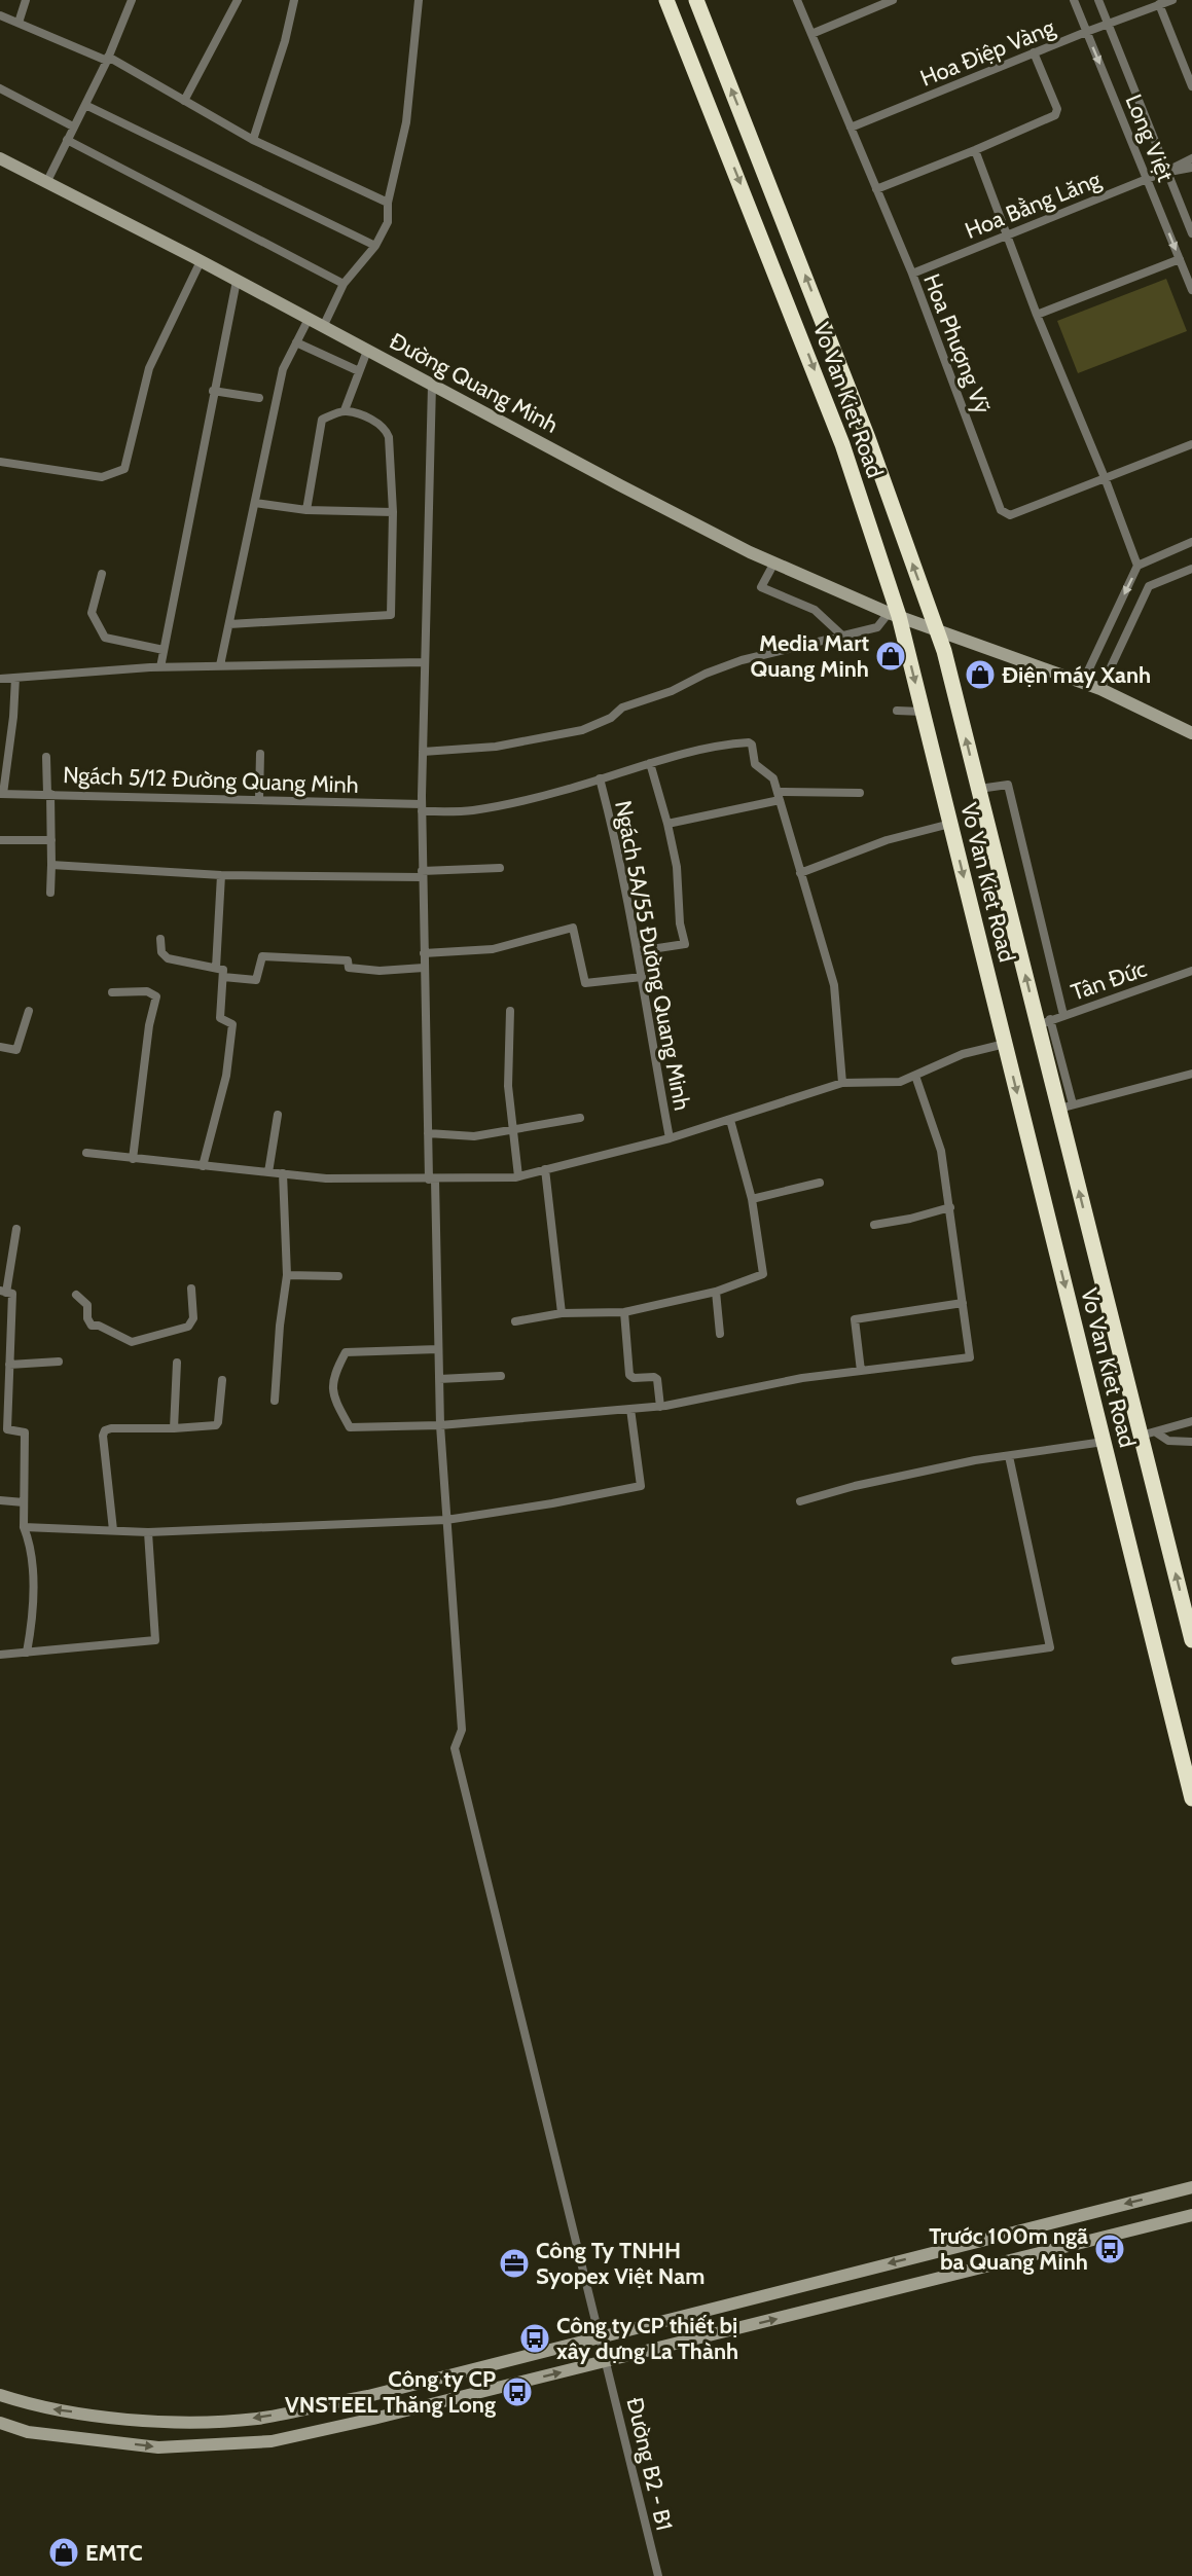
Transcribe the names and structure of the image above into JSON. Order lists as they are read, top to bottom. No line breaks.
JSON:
{"streets":{"highway":["Vo Van Kiet Road"],"street":["Hoa Điệp Vàng","Long Việt","Hoa Bằng Lăng","Hoa Phượng Vỹ","Đường Quang Minh","Ngách 5/12 Đường Quang Minh","Ngách 5A/55 Đường Quang Minh","Tân Đức","Đường B2 - B1"]},"crossings":[["Hoa Điệp Vàng","Long Việt"],["Hoa Điệp Vàng","Hoa Phượng Vỹ"],["Long Việt","Hoa Bằng Lăng"],["Hoa Bằng Lăng","Hoa Phượng Vỹ"],["Đường Quang Minh","Vo Van Kiet Road"],["Đường Quang Minh","Đường B2 - B1"],["Vo Van Kiet Road","Tân Đức"],["Ngách 5/12 Đường Quang Minh","Ngách 5A/55 Đường Quang Minh"],["Ngách 5/12 Đường Quang Minh","Đường B2 - B1"]],"places":{"shop":["Media Mart Quang Minh","Điện máy Xanh","EMTC"],"bus stop":["Trước 100m ngã ba Quang Minh","Công ty CP thiết bị xây dựng La Thành","Công ty CP VNSTEEL Thăng Long"],"office":["Công Ty TNHH Syopex Việt Nam"]}}
